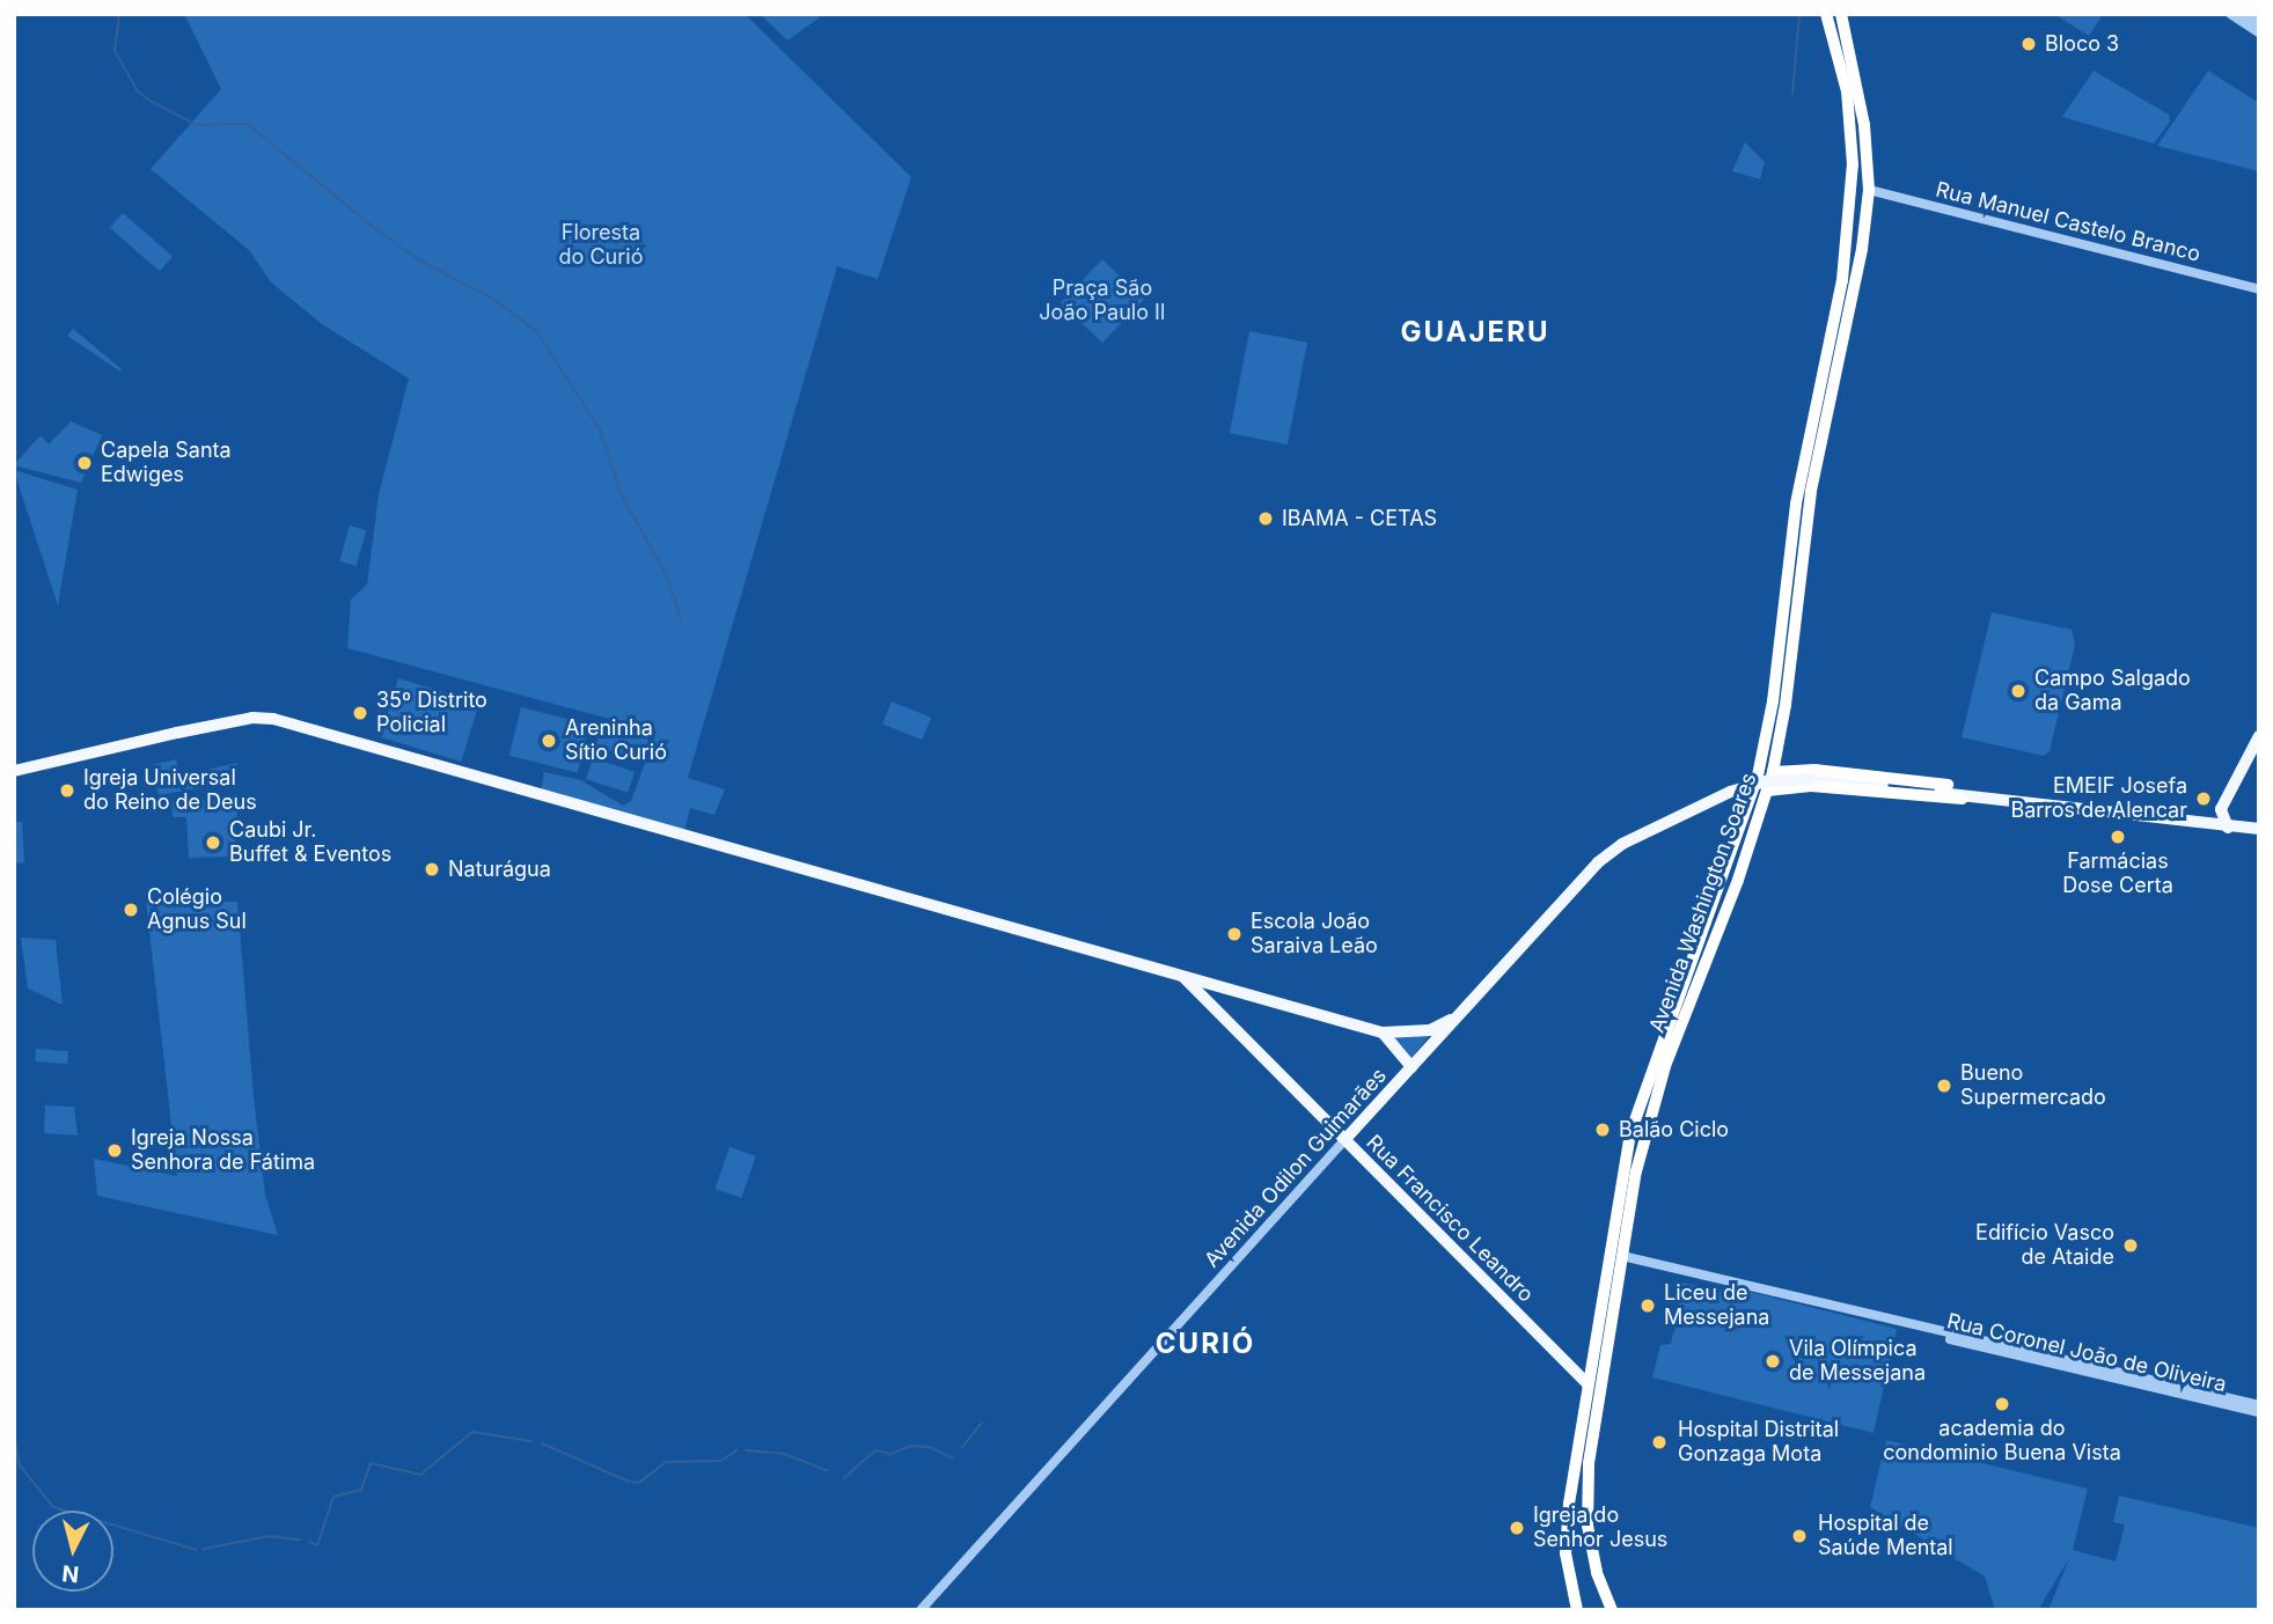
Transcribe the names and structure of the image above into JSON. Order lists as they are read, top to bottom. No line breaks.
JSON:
{"streets":{"highway":["Avenida Washington Soares"],"main road":["Avenida Odilon Guimarães","Rua Francisco Leandro"],"street":["Rua Manuel Castelo Branco","Rua Coronel João de Oliveira"]},"crossings":[["Rua Manuel Castelo Branco","Avenida Washington Soares"],["Avenida Washington Soares","Rua Francisco Leandro"],["Avenida Washington Soares","Rua Coronel João de Oliveira"],["Avenida Odilon Guimarães","Rua Francisco Leandro"]],"districts":["GUAJERU","CURIÓ"],"parks":["Floresta do Curió","Praça São João Paulo II"],"places":["Bloco 3","Capela Santa Edwiges","IBAMA - CETAS","Campo Salgado da Gama","35º Distrito Policial","Areninha Sítio Curió","Igreja Universal do Reino de Deus","EMEIF Josefa Barros de Alencar","Farmácias Dose Certa","Caubi Jr. Buffet & Eventos","Naturágua","Colégio Agnus Sul","Escola João Saraiva Leão","Bueno Supermercado","Balão Ciclo","Igreja Nossa Senhora de Fátima","Edifício Vasco de Ataide","Liceu de Messejana","Vila Olímpica de Messejana","academia do condominio Buena Vista","Hospital Distrital Gonzaga Mota","Igreja do Senhor Jesus","Hospital de Saúde Mental"],"north":"bottom"}
